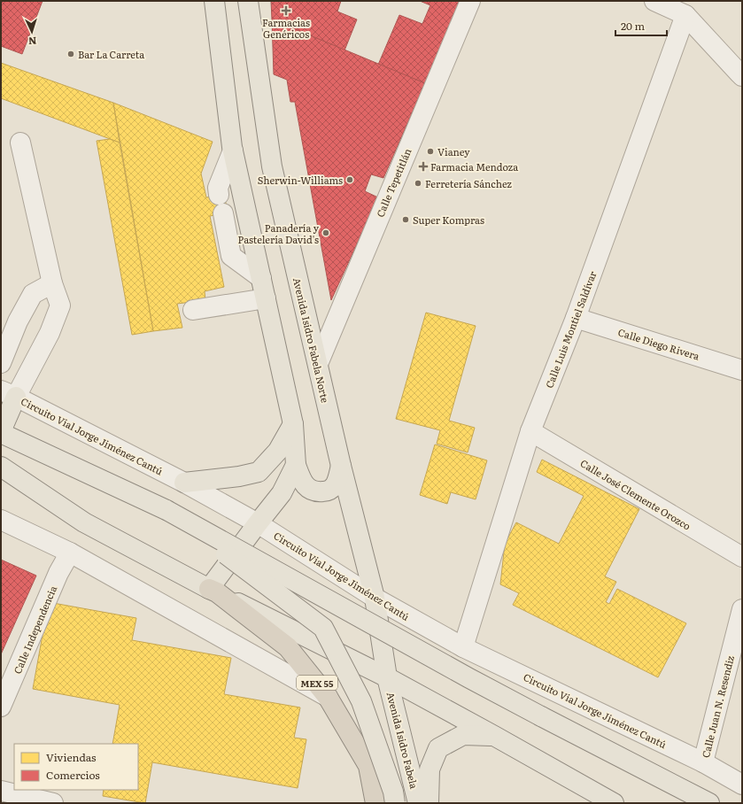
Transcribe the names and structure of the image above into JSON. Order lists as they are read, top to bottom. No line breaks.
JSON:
{"streets":{"highway":["MEX 55"],"main road":["Avenida Isidro Fabela Norte","Avenida Isidro Fabela"],"street":["Calle Tepetitlán","Calle Luis Montiel Saldívar","Calle Diego Rivera","Circuito Vial Jorge Jiménez Cantú","Calle José Clemente Orozco","Calle Independencia","Calle Juan N. Resendiz"]},"crossings":[["Calle Tepetitlán","Avenida Isidro Fabela Norte"],["Calle Luis Montiel Saldívar","Calle Diego Rivera"],["Calle Luis Montiel Saldívar","Circuito Vial Jorge Jiménez Cantú"],["Calle Luis Montiel Saldívar","Calle José Clemente Orozco"],["Avenida Isidro Fabela Norte","Circuito Vial Jorge Jiménez Cantú"],["Avenida Isidro Fabela Norte","Avenida Isidro Fabela"],["Circuito Vial Jorge Jiménez Cantú","Calle Juan N. Resendiz"]],"places":{"health":["Farmacias Genéricos","Farmacia Mendoza"],"other":["Bar La Carreta","Vianey","Sherwin-Williams","Ferretería Sánchez","Super Kompras","Panadería y Pastelería David's"]},"legend":["Viviendas","Comercios"],"scale_bar":"20 m","north":"bottom"}
